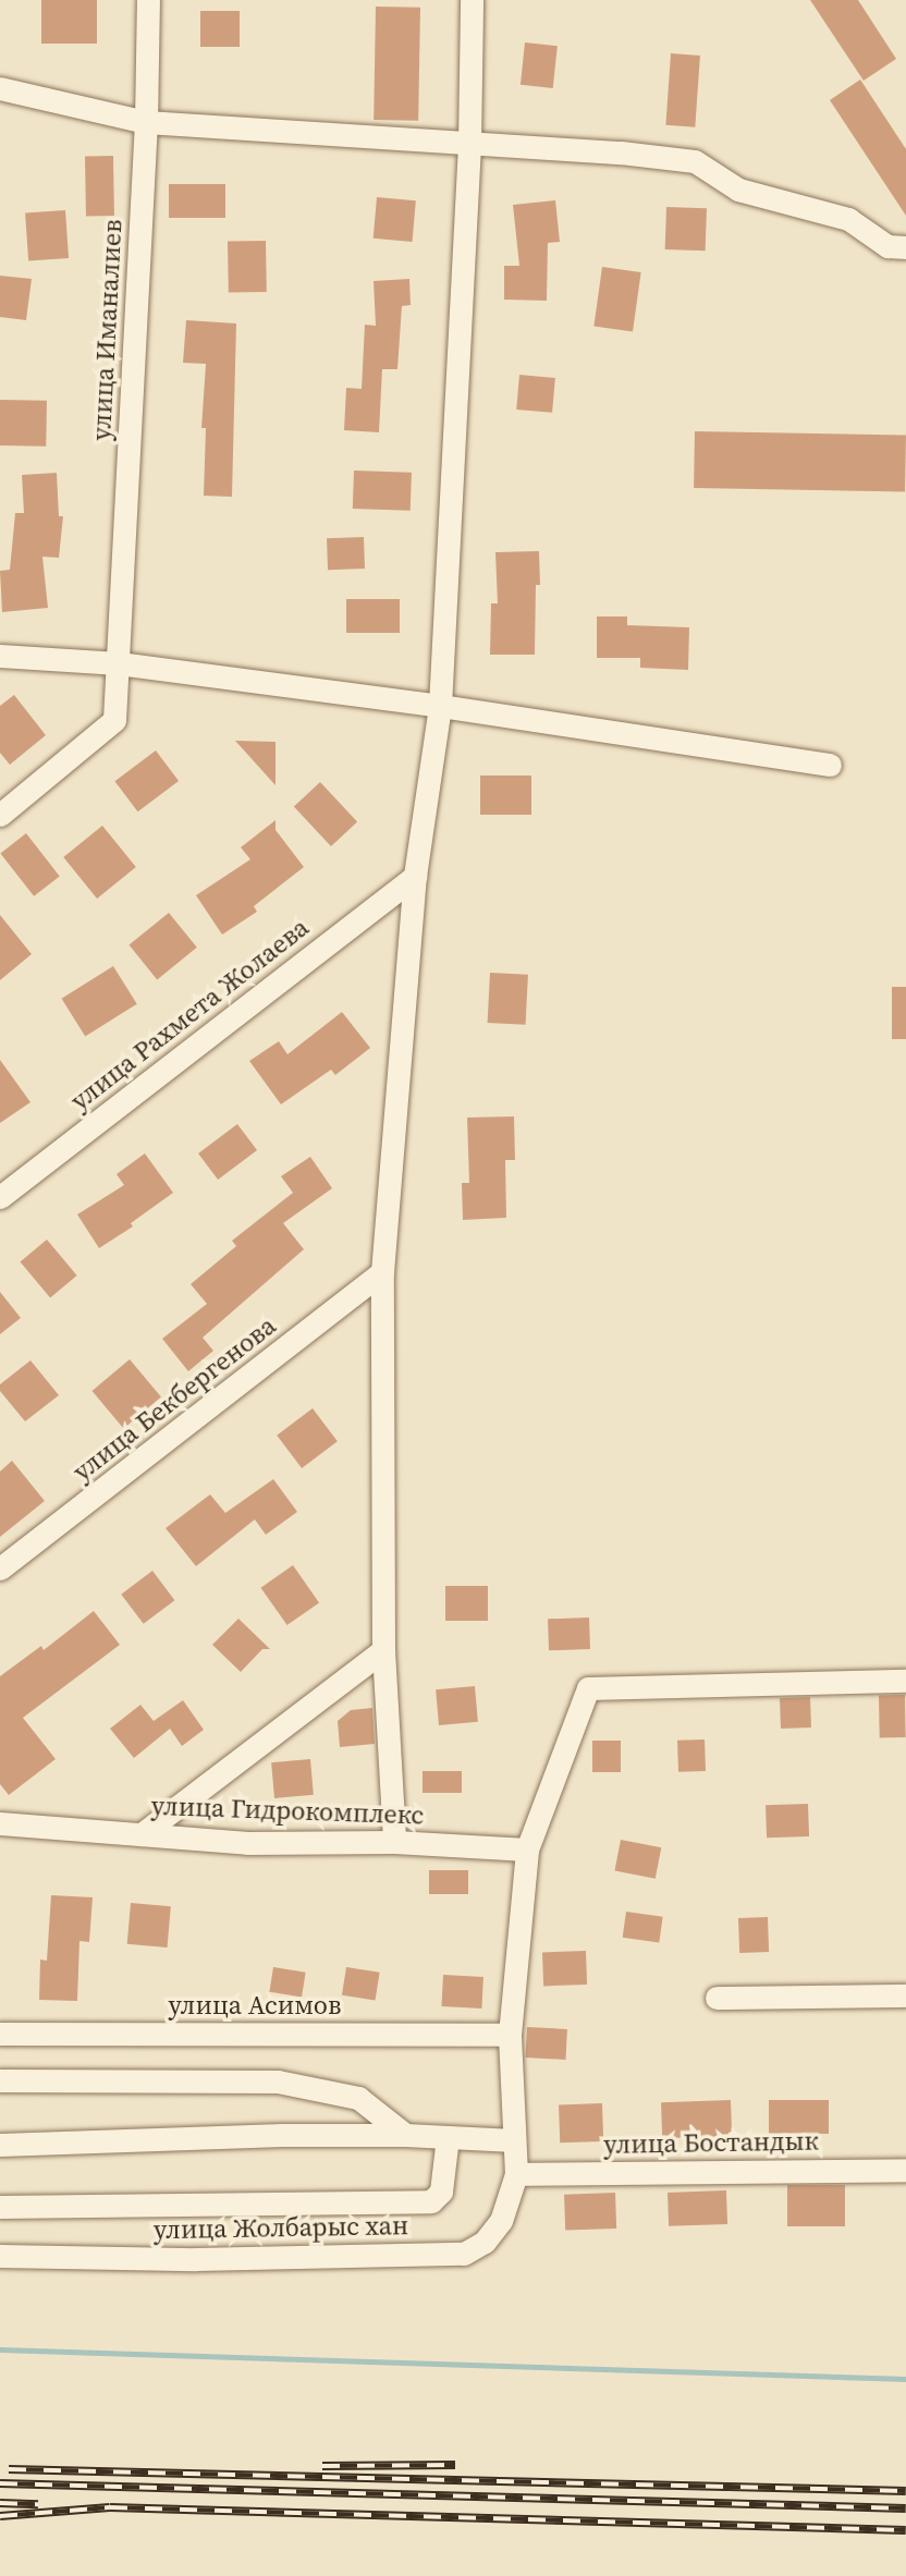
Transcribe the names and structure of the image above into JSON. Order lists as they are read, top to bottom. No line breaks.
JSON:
{"streets":{"street":["улица Иманалиев","улица Рахмета Жолаева","улица Бекбергенова","улица Гидрокомплекс","улица Асимов","улица Бостандык","улица Жолбарыс хан"]},"crossings":[["улица Бостандык","улица Жолбарыс хан"]]}
